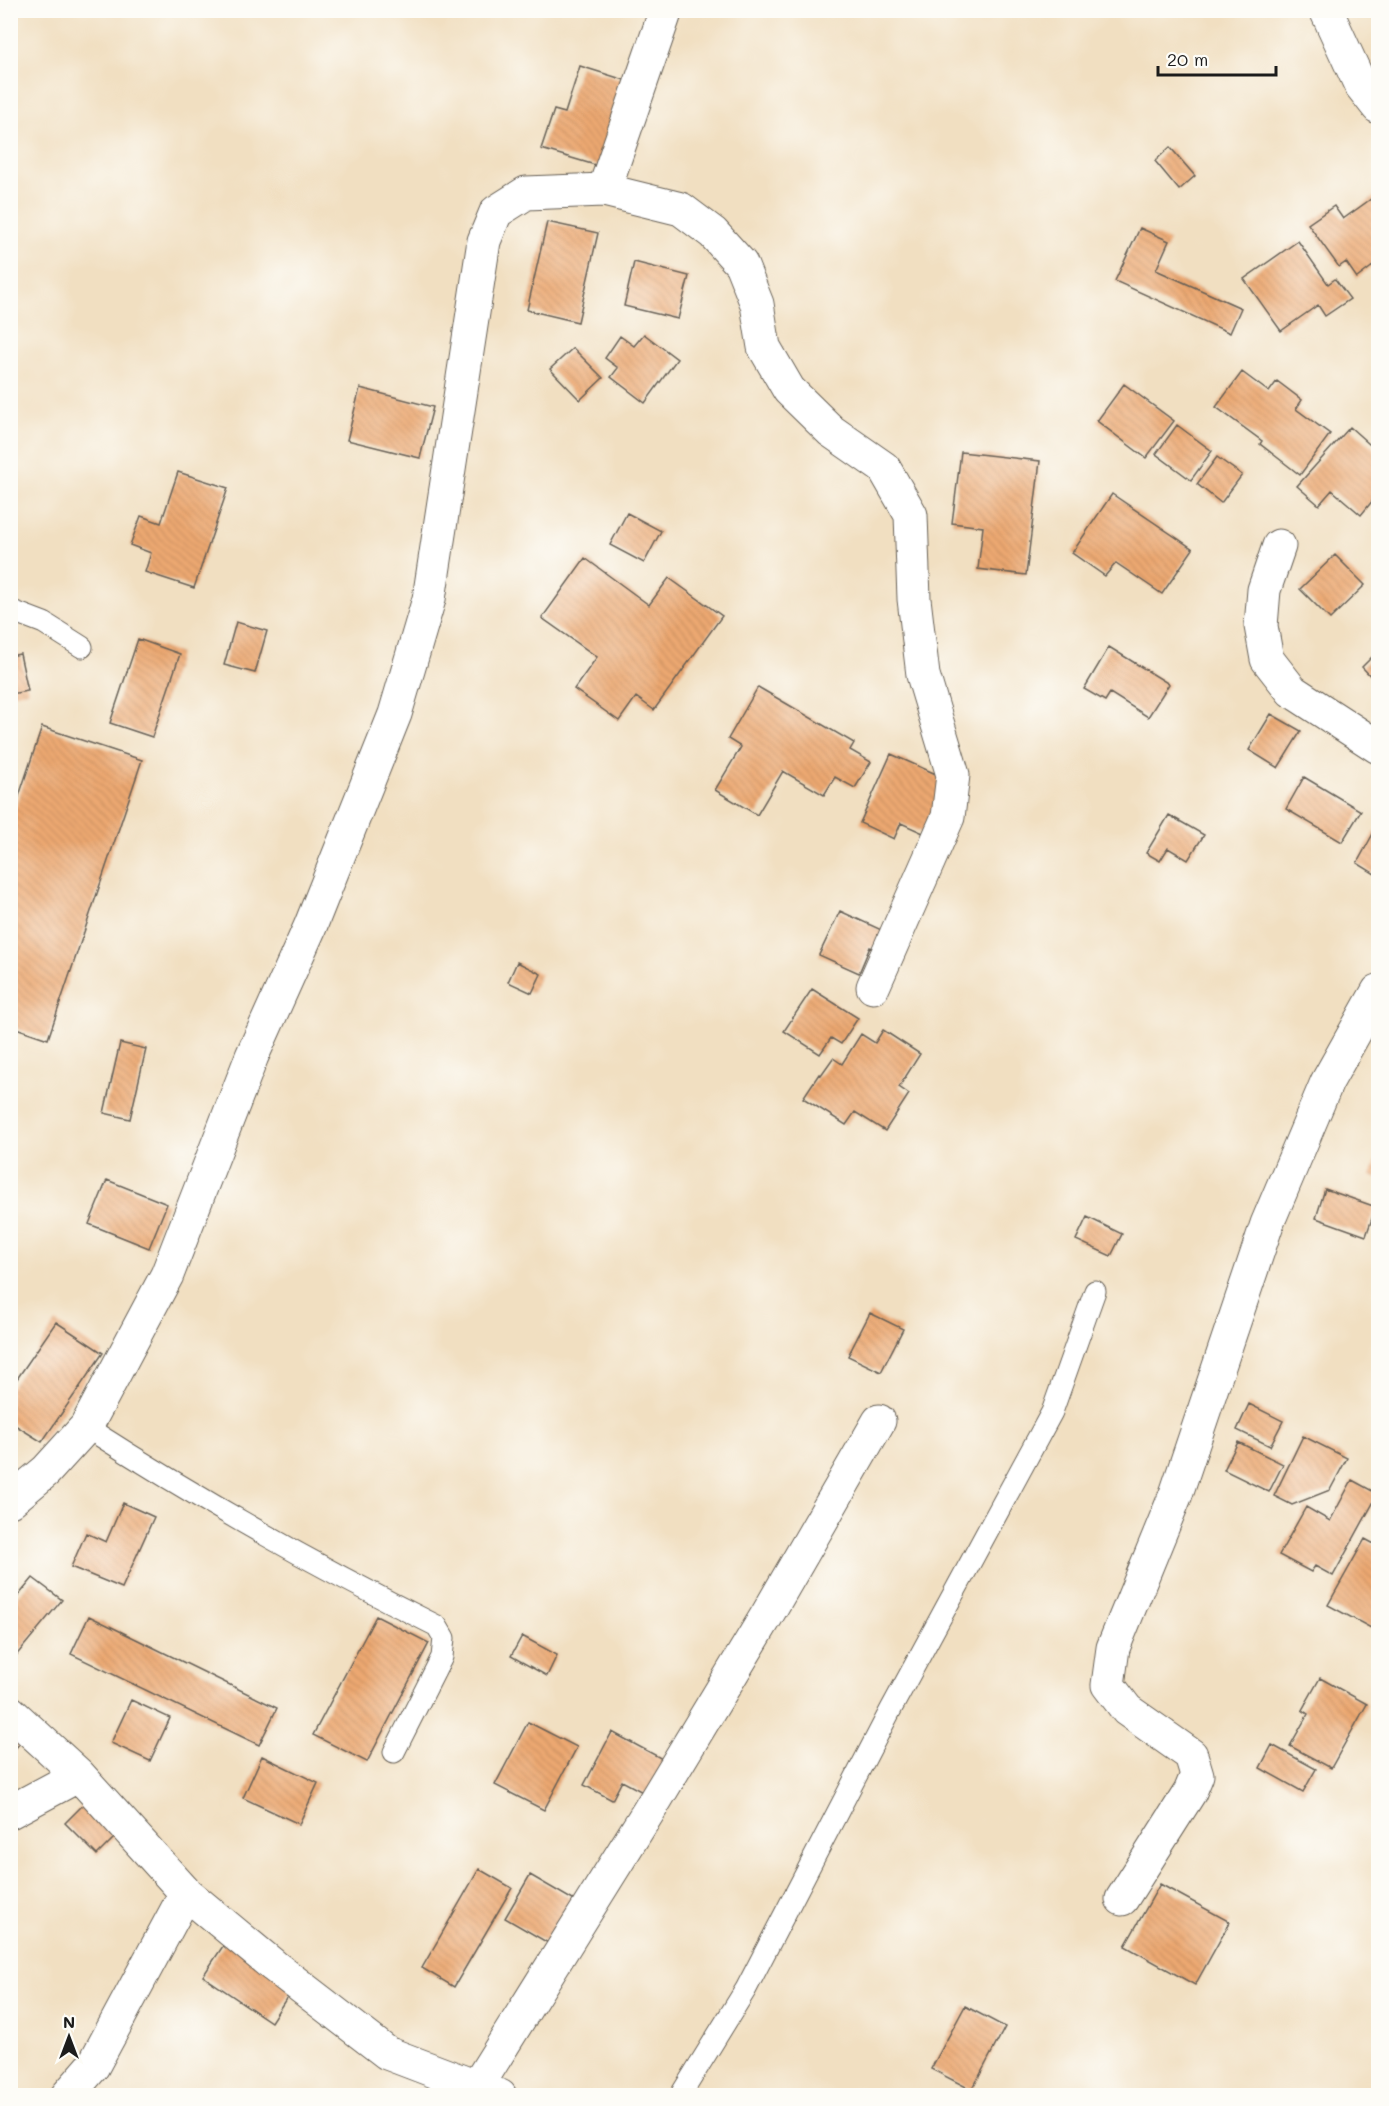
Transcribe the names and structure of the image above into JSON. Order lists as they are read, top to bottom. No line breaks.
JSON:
{"scale_bar":"20 m","north":"top"}
